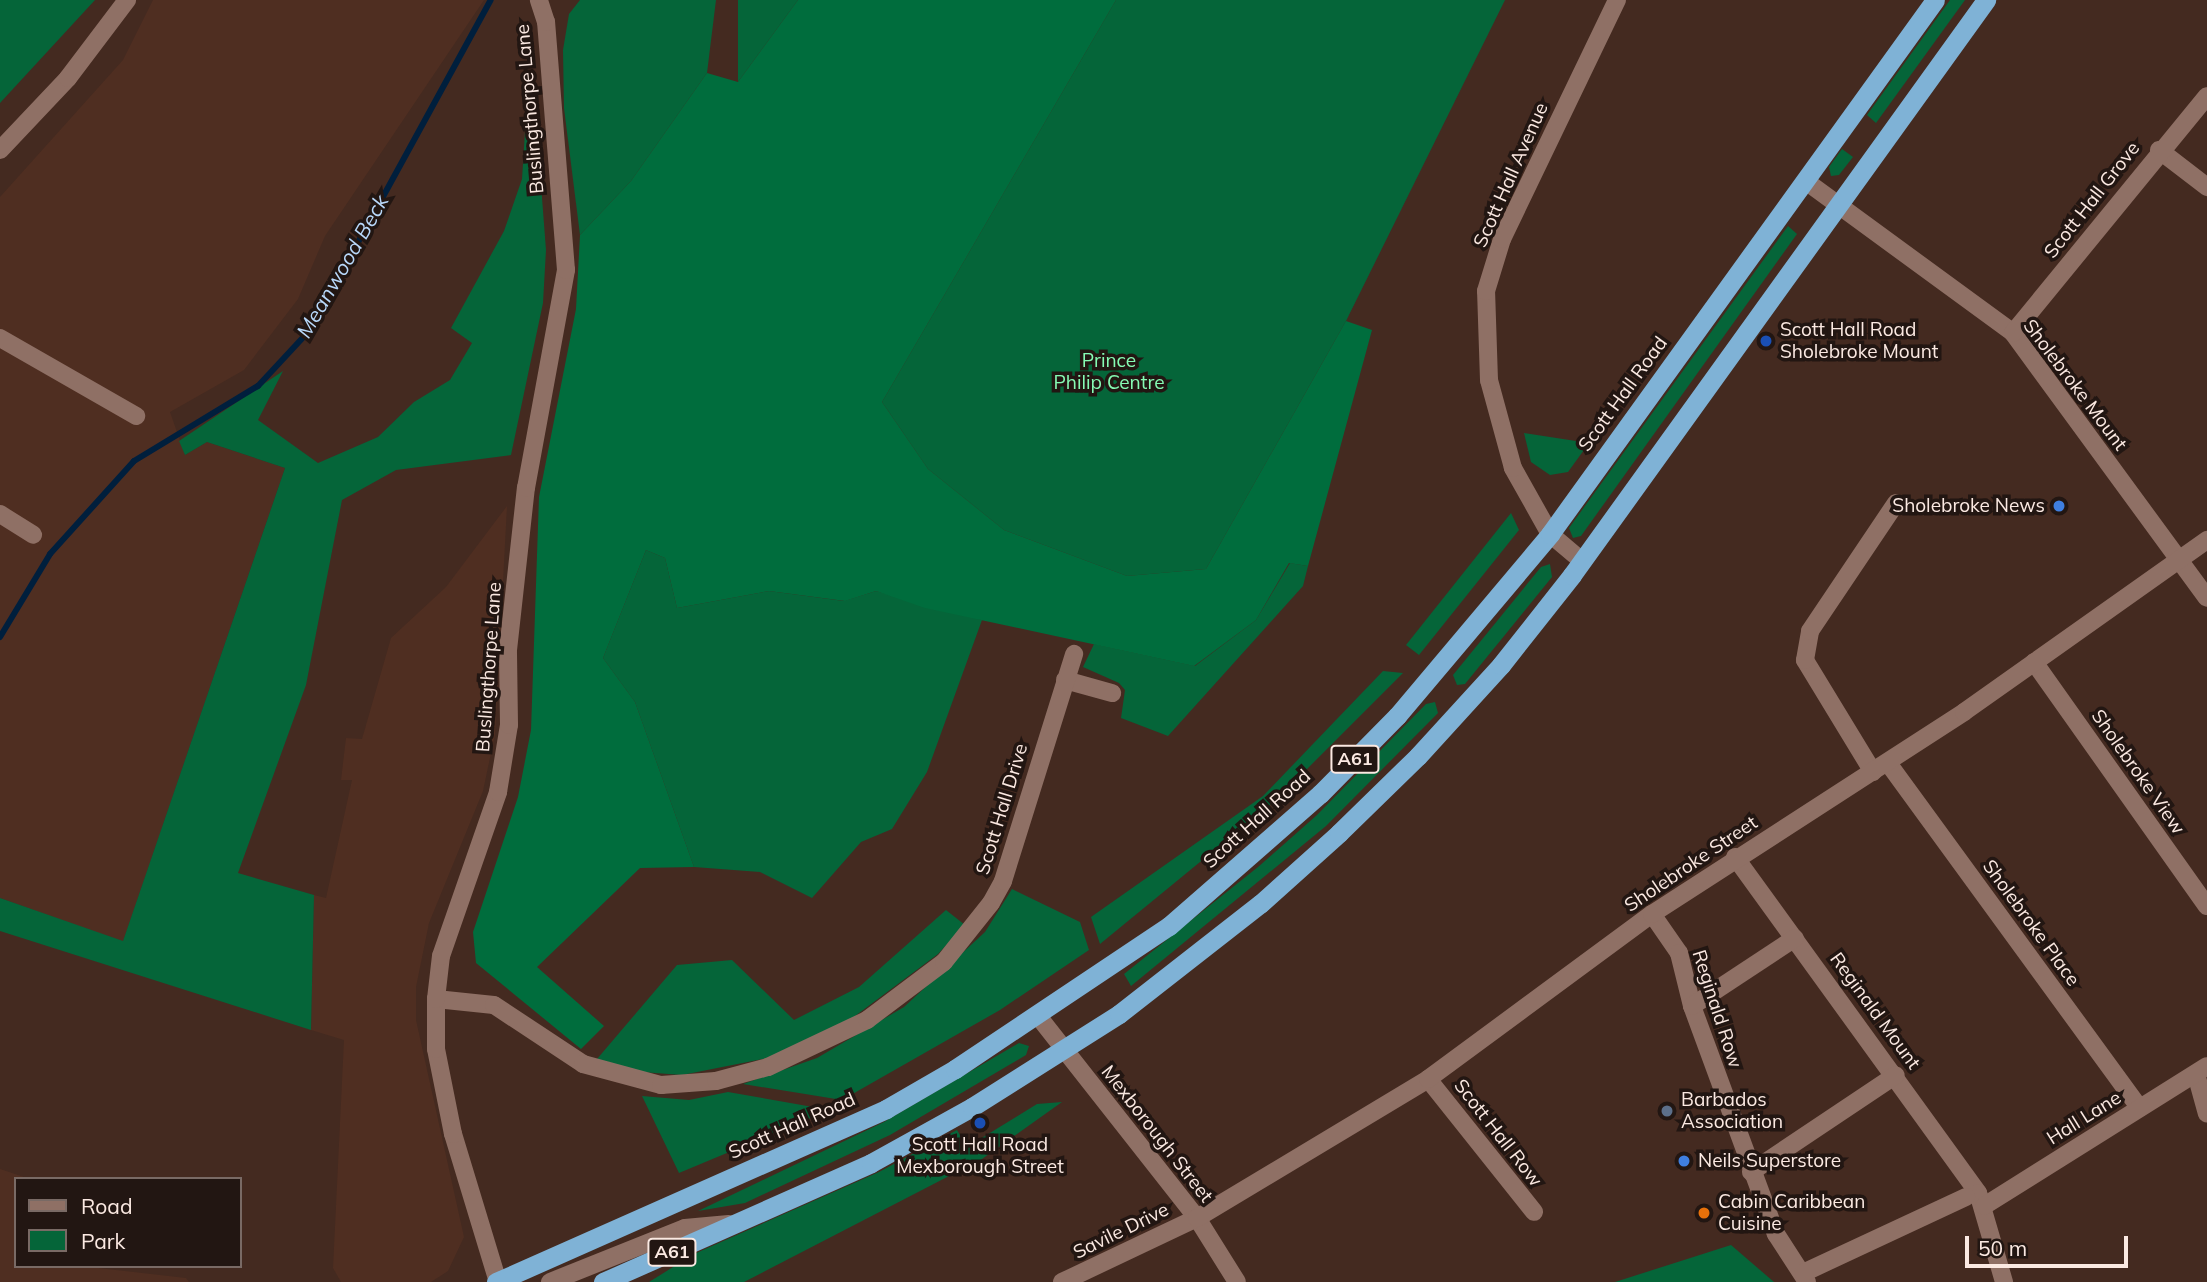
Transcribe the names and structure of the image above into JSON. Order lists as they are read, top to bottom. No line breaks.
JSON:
{"streets":{"highway":["Scott Hall Road","A61"],"street":["Buslingthorpe Lane","Scott Hall Avenue","Scott Hall Grove","Sholebroke Mount","Sholebroke View","Scott Hall Drive","Sholebroke Street","Sholebroke Place","Reginald Row","Reginald Mount","Hall Lane","Scott Hall Row","Mexborough Street","Savile Drive"]},"crossings":[["Buslingthorpe Lane","Scott Hall Road"],["Buslingthorpe Lane","Scott Hall Drive"],["Scott Hall Avenue","Scott Hall Road"],["Scott Hall Avenue","A61"],["Scott Hall Grove","Sholebroke Mount"],["Sholebroke Mount","Scott Hall Road"],["Sholebroke Mount","A61"],["Sholebroke Mount","Sholebroke Street"],["Scott Hall Road","Mexborough Street"],["A61","Mexborough Street"],["Sholebroke View","Sholebroke Street"],["Sholebroke Street","Sholebroke Place"],["Sholebroke Street","Reginald Row"],["Sholebroke Street","Reginald Mount"],["Sholebroke Street","Scott Hall Row"],["Sholebroke Street","Mexborough Street"],["Sholebroke Street","Savile Drive"],["Sholebroke Place","Hall Lane"],["Reginald Row","Hall Lane"],["Reginald Mount","Hall Lane"],["Mexborough Street","Savile Drive"]],"water":["Meanwood Beck"],"parks":["Prince Philip Centre"],"places":["Scott Hall Road Sholebroke Mount","Sholebroke News","Barbados Association","Scott Hall Road Mexborough Street","Neils Superstore","Cabin Caribbean Cuisine"],"legend":["Road","Park"],"scale_bar":"50 m"}
